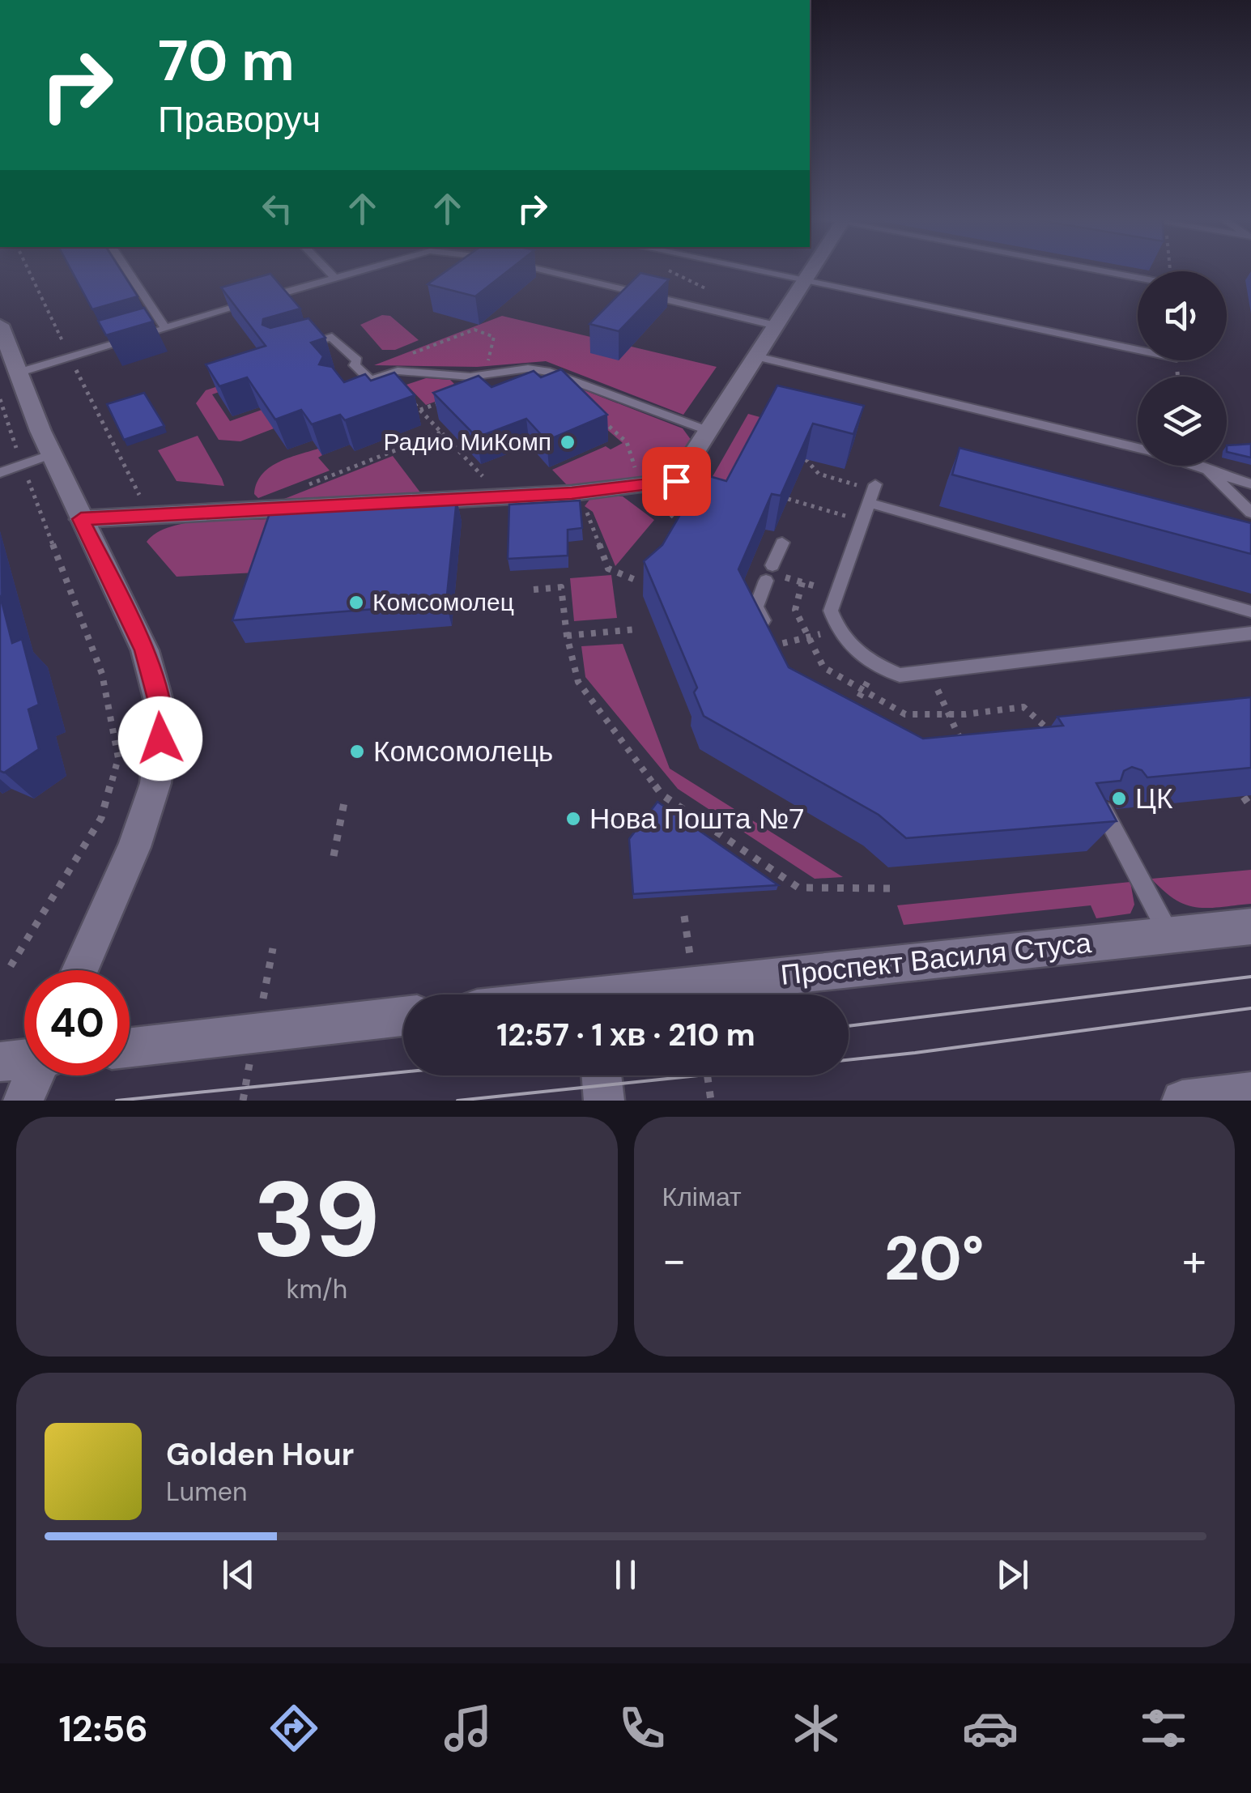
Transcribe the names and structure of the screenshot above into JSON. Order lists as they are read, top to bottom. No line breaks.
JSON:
{"streets":{"street":["Проспект Василя Стуса"]},"places":["Радио МиКомп","Комсомолец","Комсомолець","ЦК","Нова Пошта №7"],"page":{"turn":["70 m","Праворуч"],"limit":"40","trip":"12:57 · 1 хв · 210 m","tile":[["39","km/h"],"Клімат"],"heat":["−","20°","+"],"song":["Golden Hour","Lumen"],"tabs":"12:56"}}
